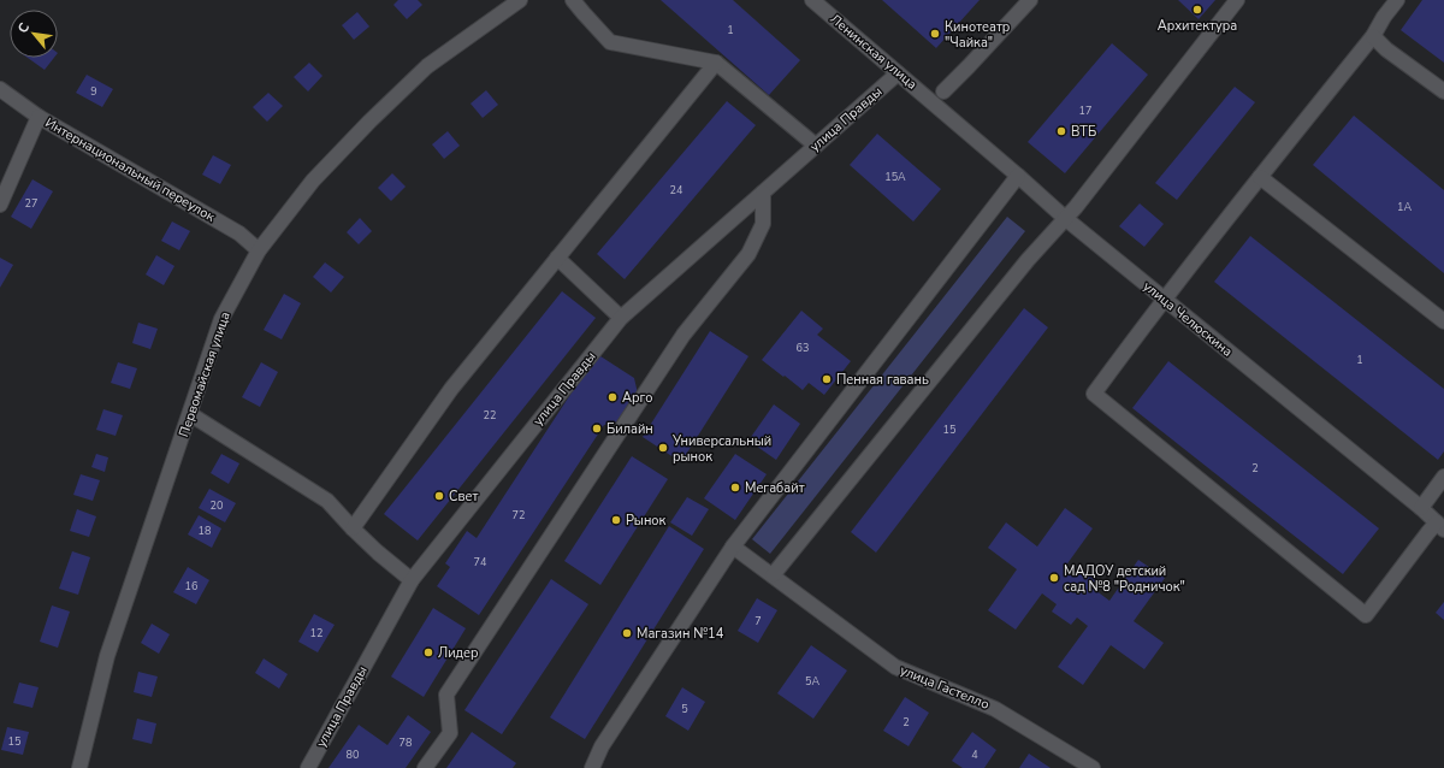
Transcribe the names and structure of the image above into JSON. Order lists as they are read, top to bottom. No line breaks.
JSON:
{"streets":{"street":["Ленинская улица","улица Правды","Интернациональный переулок","улица Челюскина","Первомайская улица","улица Гастелло"]},"crossings":[["Ленинская улица","улица Правды"],["Ленинская улица","улица Челюскина"],["Интернациональный переулок","Первомайская улица"]],"places":["Архитектура","Кинотеатр \"Чайка\"","ВТБ","Пенная гавань","Арго","Билайн","Универсальный рынок","Мегабайт","Свет","Рынок","МАДОУ детский сад №8 \"Родничок\"","Магазин №14","Лидер"],"house_numbers":["1","9","17","15А","24","27","1А","63","1","22","15","2","20","72","18","74","16","7","12","5А","5","2","15","78","80","4"],"north":"top left"}
